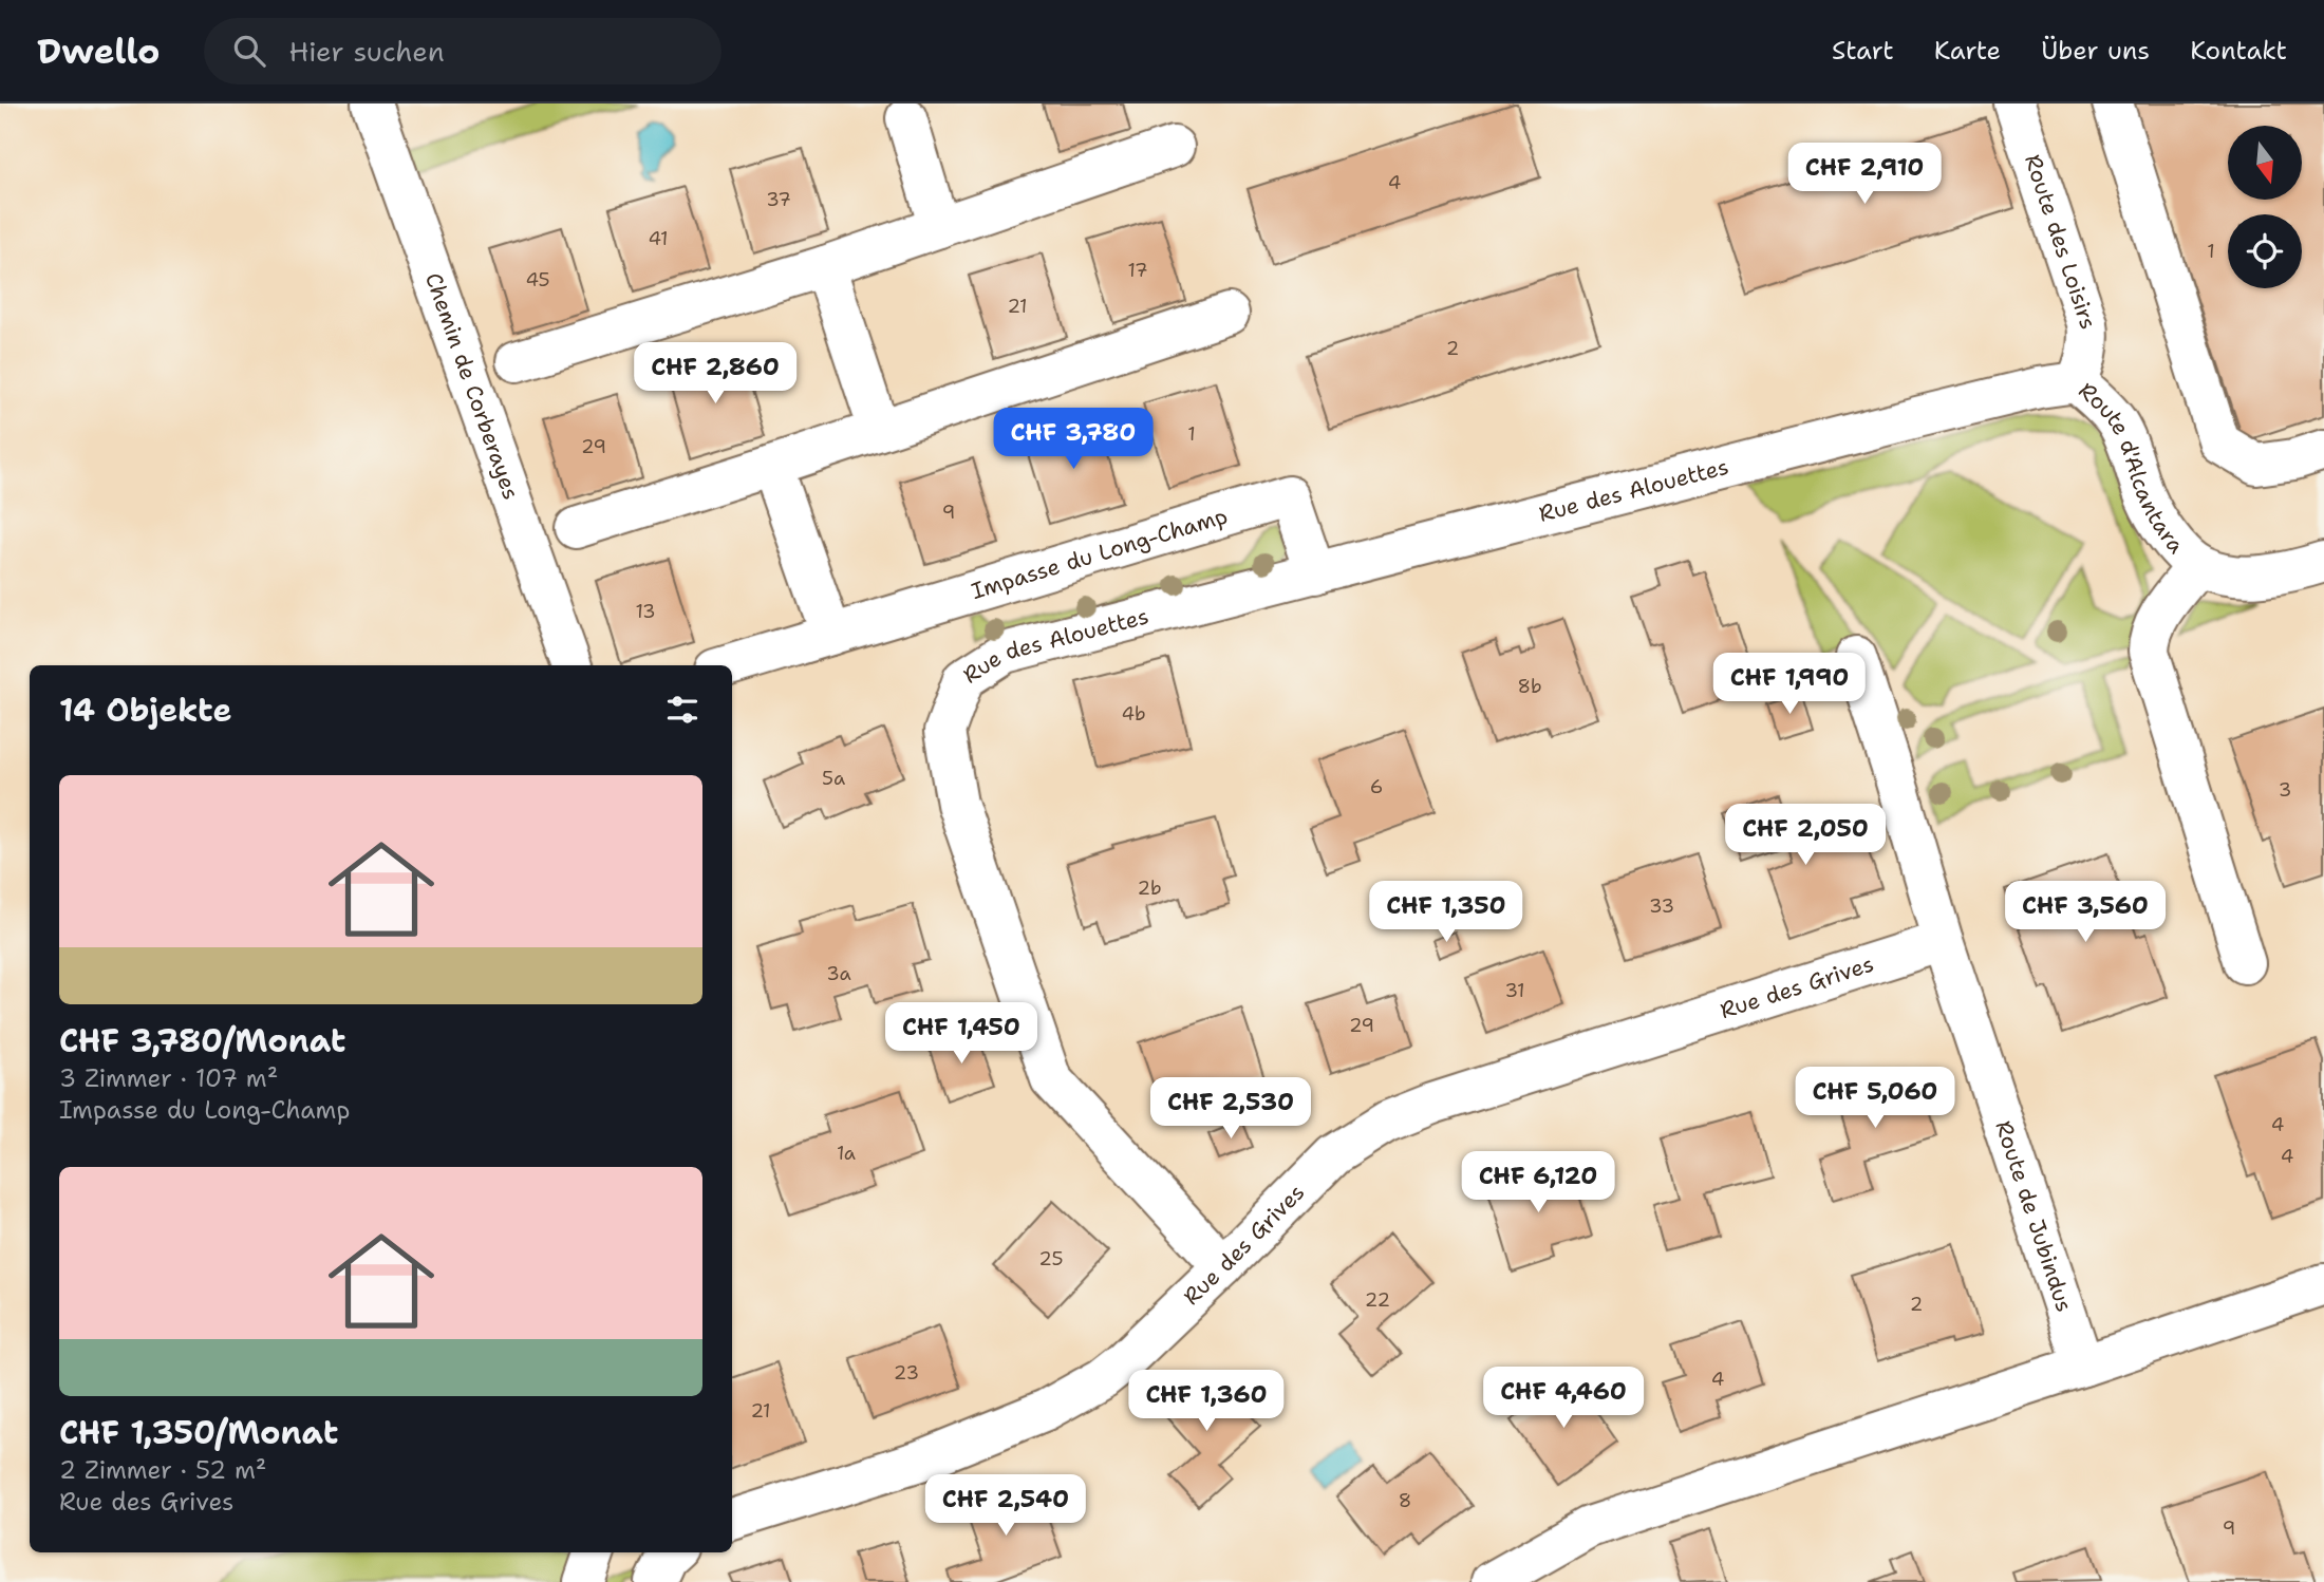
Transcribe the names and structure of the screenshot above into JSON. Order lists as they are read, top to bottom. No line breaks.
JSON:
{"streets":{"street":["Route des Loisirs","Chemin de Corberayes","Route d'Alcantara","Rue des Alouettes","Impasse du Long-Champ","Rue des Grives","Route de Jubindus"]},"crossings":[["Route des Loisirs","Route d'Alcantara"],["Route d'Alcantara","Rue des Alouettes"],["Rue des Alouettes","Impasse du Long-Champ"],["Rue des Alouettes","Rue des Grives"],["Rue des Grives","Route de Jubindus"]],"house_numbers":["4","37","41","1","17","45","21","2","1","29","9","13","8b","4b","5a","6","3","2b","33","3a","31","29","4","1a","4","25","22","2","23","4","21","8","9"],"north":"bottom","page":{"header":"Dwello","search":"Hier suchen","nav":["Start","Karte","Über uns","Kontakt"],"price":["CHF 2,910","CHF 2,860","CHF 3,780","CHF 1,990","CHF 2,050","CHF 1,350","CHF 3,560","CHF 1,450","CHF 5,060","CHF 2,530","CHF 6,120","CHF 4,460","CHF 1,360","CHF 2,540"],"heading":"14 Objekte","list":[{"name":"CHF 3,780/Monat","note":"3 Zimmer · 107 m² · Impasse du Long-Champ"},{"name":"CHF 1,350/Monat","note":"2 Zimmer · 52 m² · Rue des Grives"}]}}
